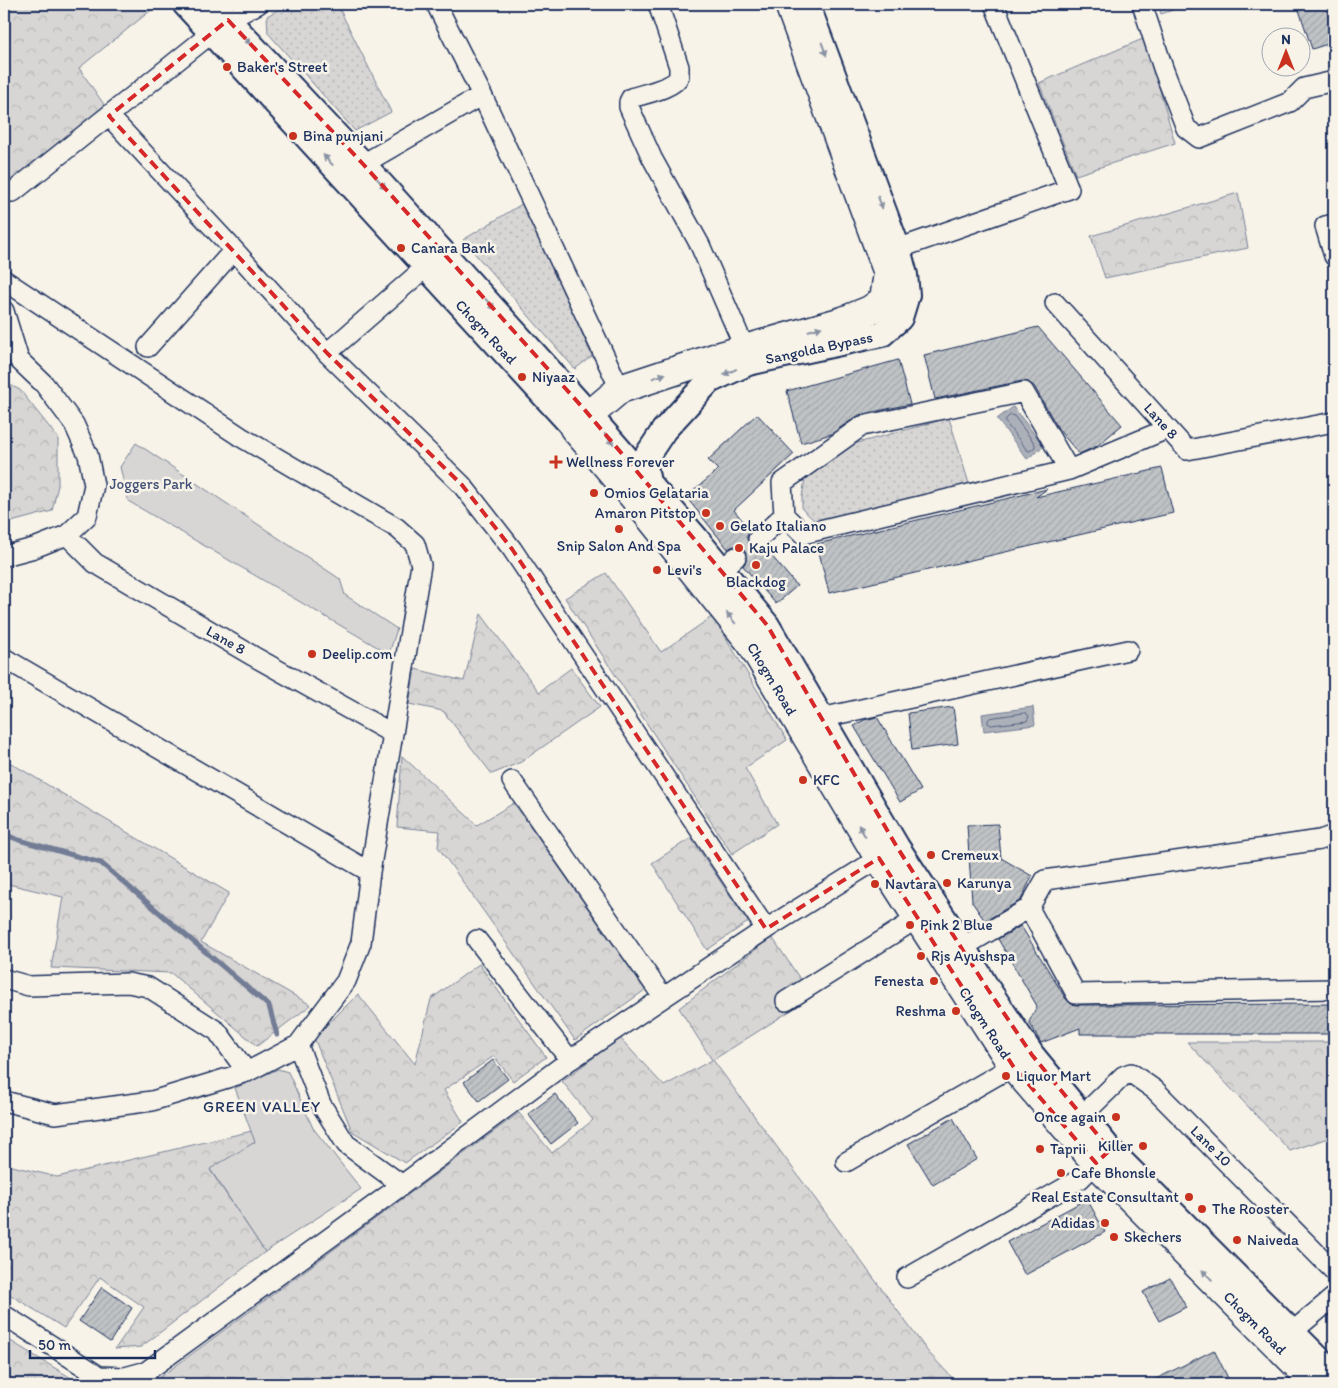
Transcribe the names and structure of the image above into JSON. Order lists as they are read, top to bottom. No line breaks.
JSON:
{"streets":{"highway":["Chogm Road","Sangolda Bypass"],"street":["Lane 8","Lane 10"]},"crossings":[["Chogm Road","Sangolda Bypass"],["Chogm Road","Lane 10"]],"districts":["GREEN VALLEY"],"parks":["Joggers Park"],"places":{"other":["Baker's Street","Bina punjani","Canara Bank","Niyaaz","Omios Gelataria","Amaron Pitstop","Gelato Italiano","Snip Salon And Spa","Kaju Palace","Blackdog","Levi's","Deelip.com","KFC","Cremeux","Karunya","Navtara","Pink 2 Blue","Rjs Ayushspa","Fenesta","Reshma","Liquor Mart","Once again","Killer","Taprii","Cafe Bhonsle","Real Estate Consultant","The Rooster","Adidas","Skechers","Naiveda"],"health":["Wellness Forever"]},"scale_bar":"50 m","north":"top"}
